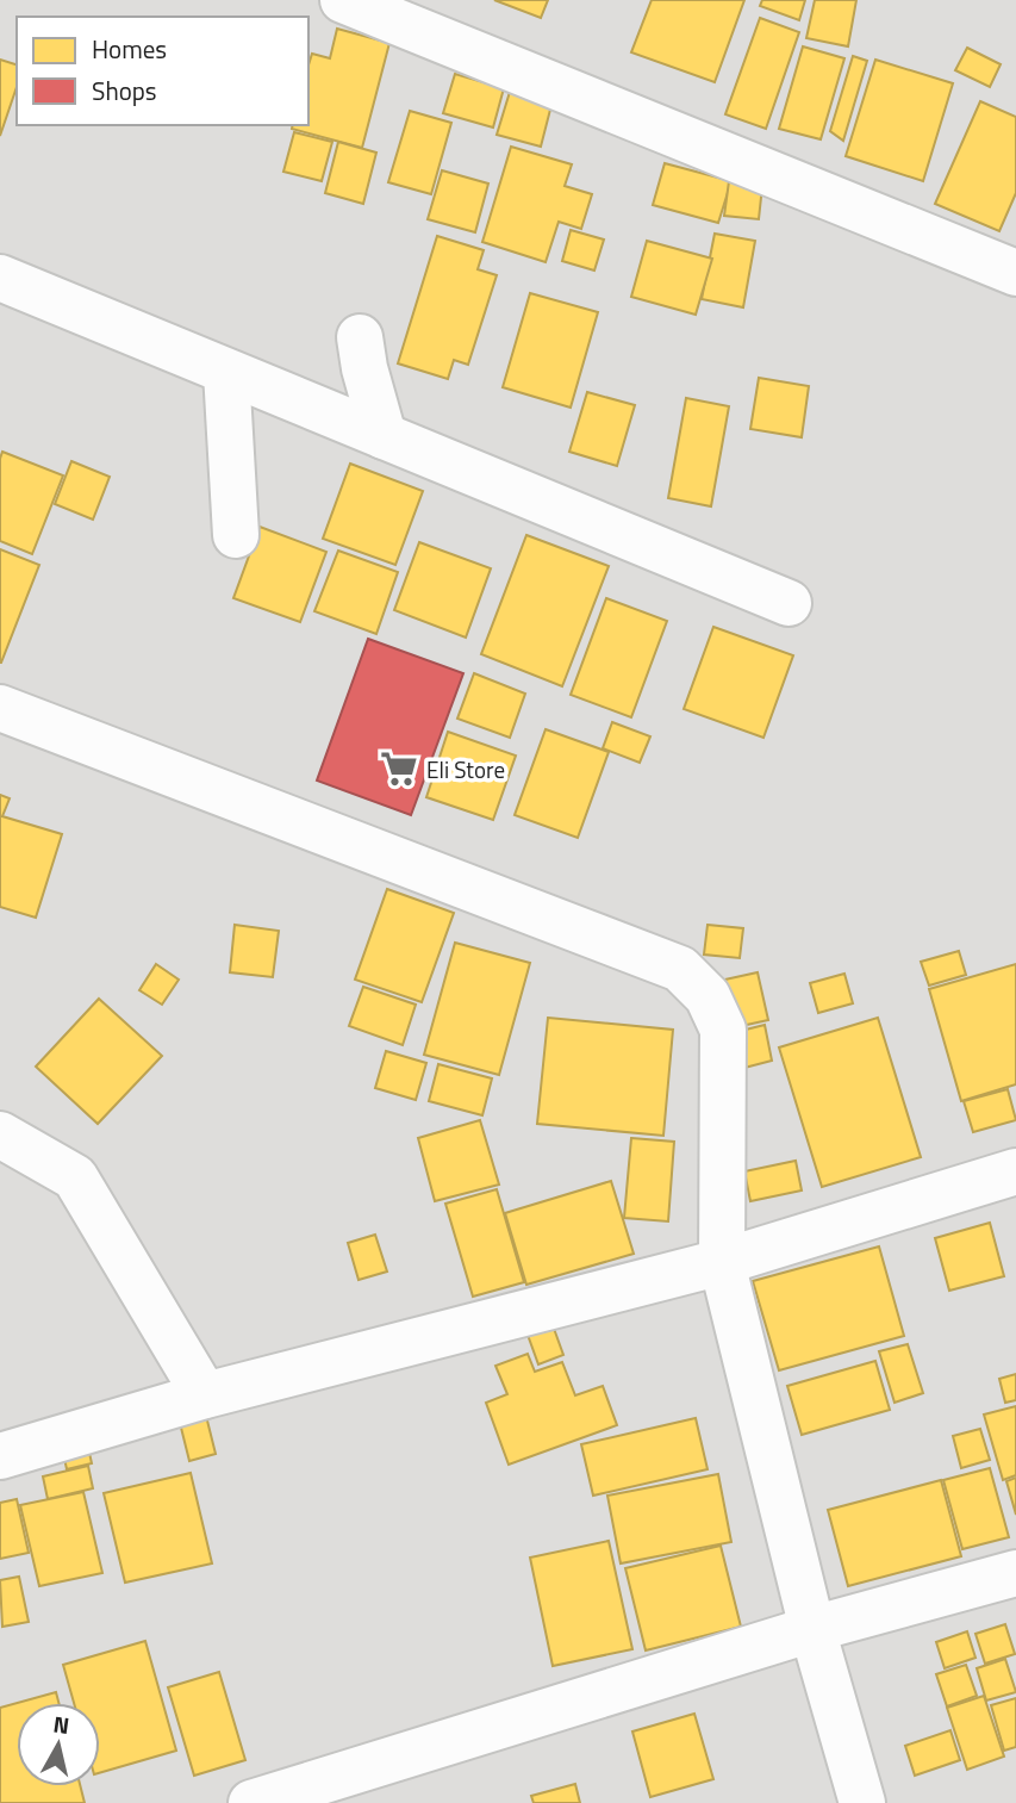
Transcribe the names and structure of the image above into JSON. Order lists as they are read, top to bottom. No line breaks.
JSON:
{"places":{"supermarket":["Eli Store"]},"legend":["Homes","Shops"],"north":"top"}
